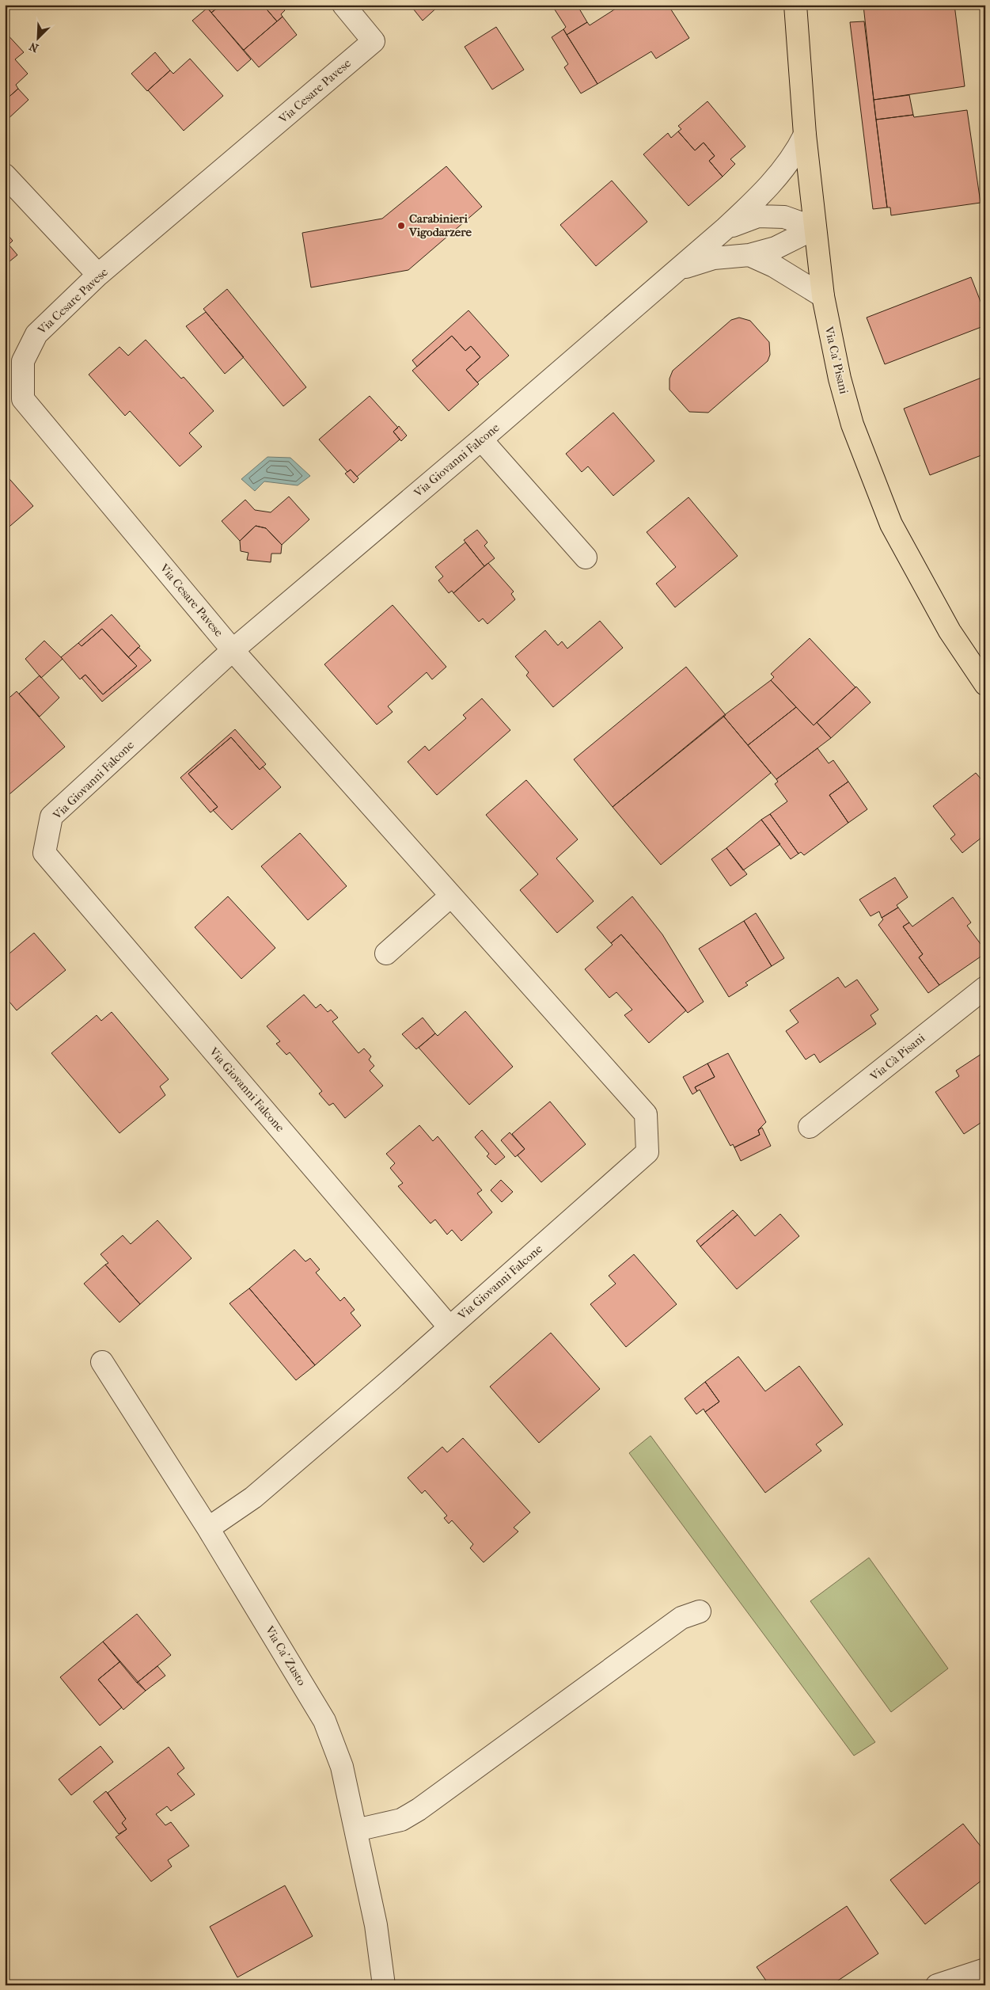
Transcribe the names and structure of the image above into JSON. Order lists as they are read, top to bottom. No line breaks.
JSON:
{"streets":{"main road":["Via Ca' Pisani"],"street":["Via Cesare Pavese","Via Giovanni Falcone","Via Cà Pisani","Via Ca' Zusto"]},"crossings":[["Via Cesare Pavese","Via Giovanni Falcone"],["Via Ca' Pisani","Via Giovanni Falcone"]],"places":["Carabinieri Vigodarzere"],"north":"bottom left"}
